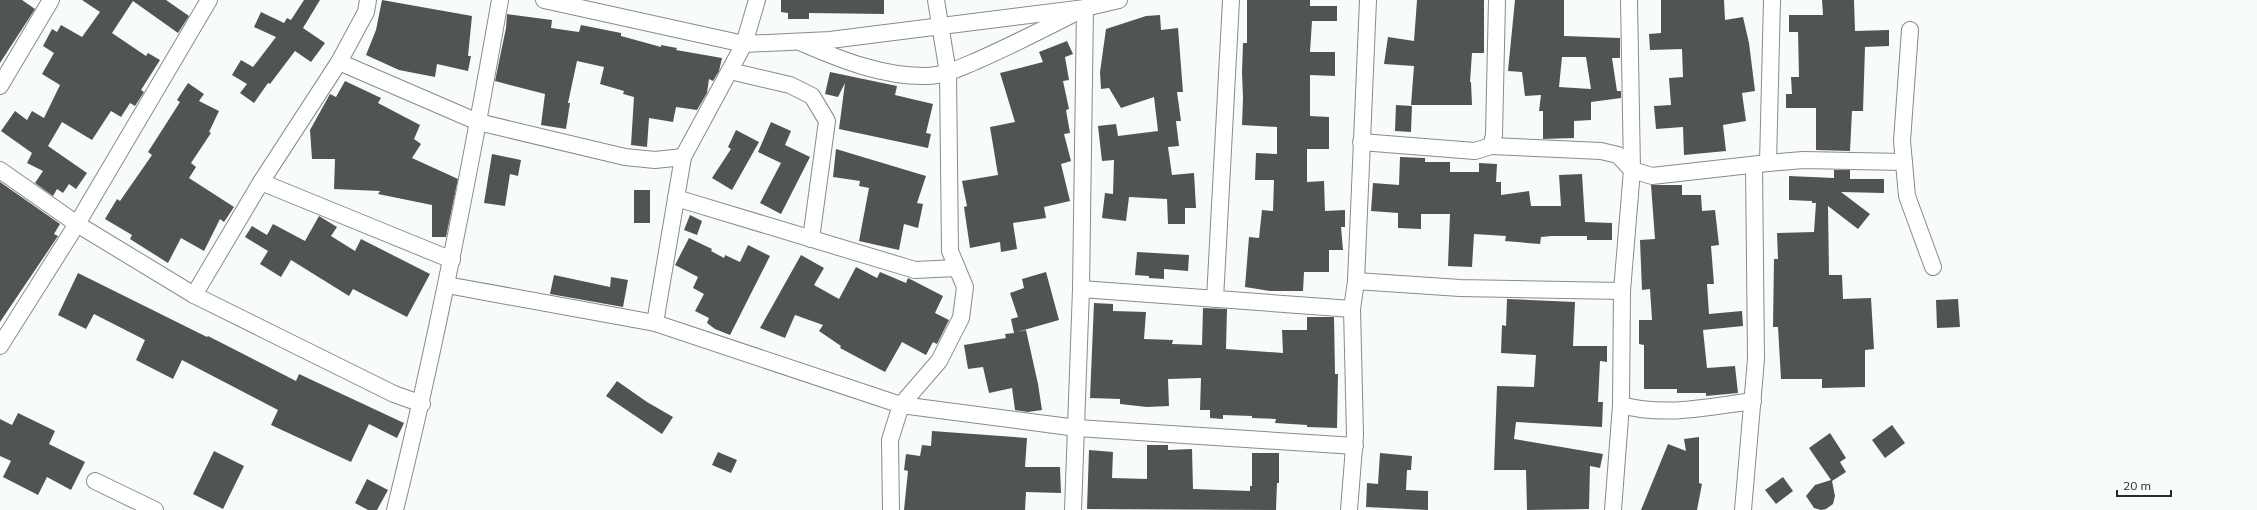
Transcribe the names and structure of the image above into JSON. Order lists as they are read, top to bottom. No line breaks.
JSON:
{"scale_bar":"20 m"}
